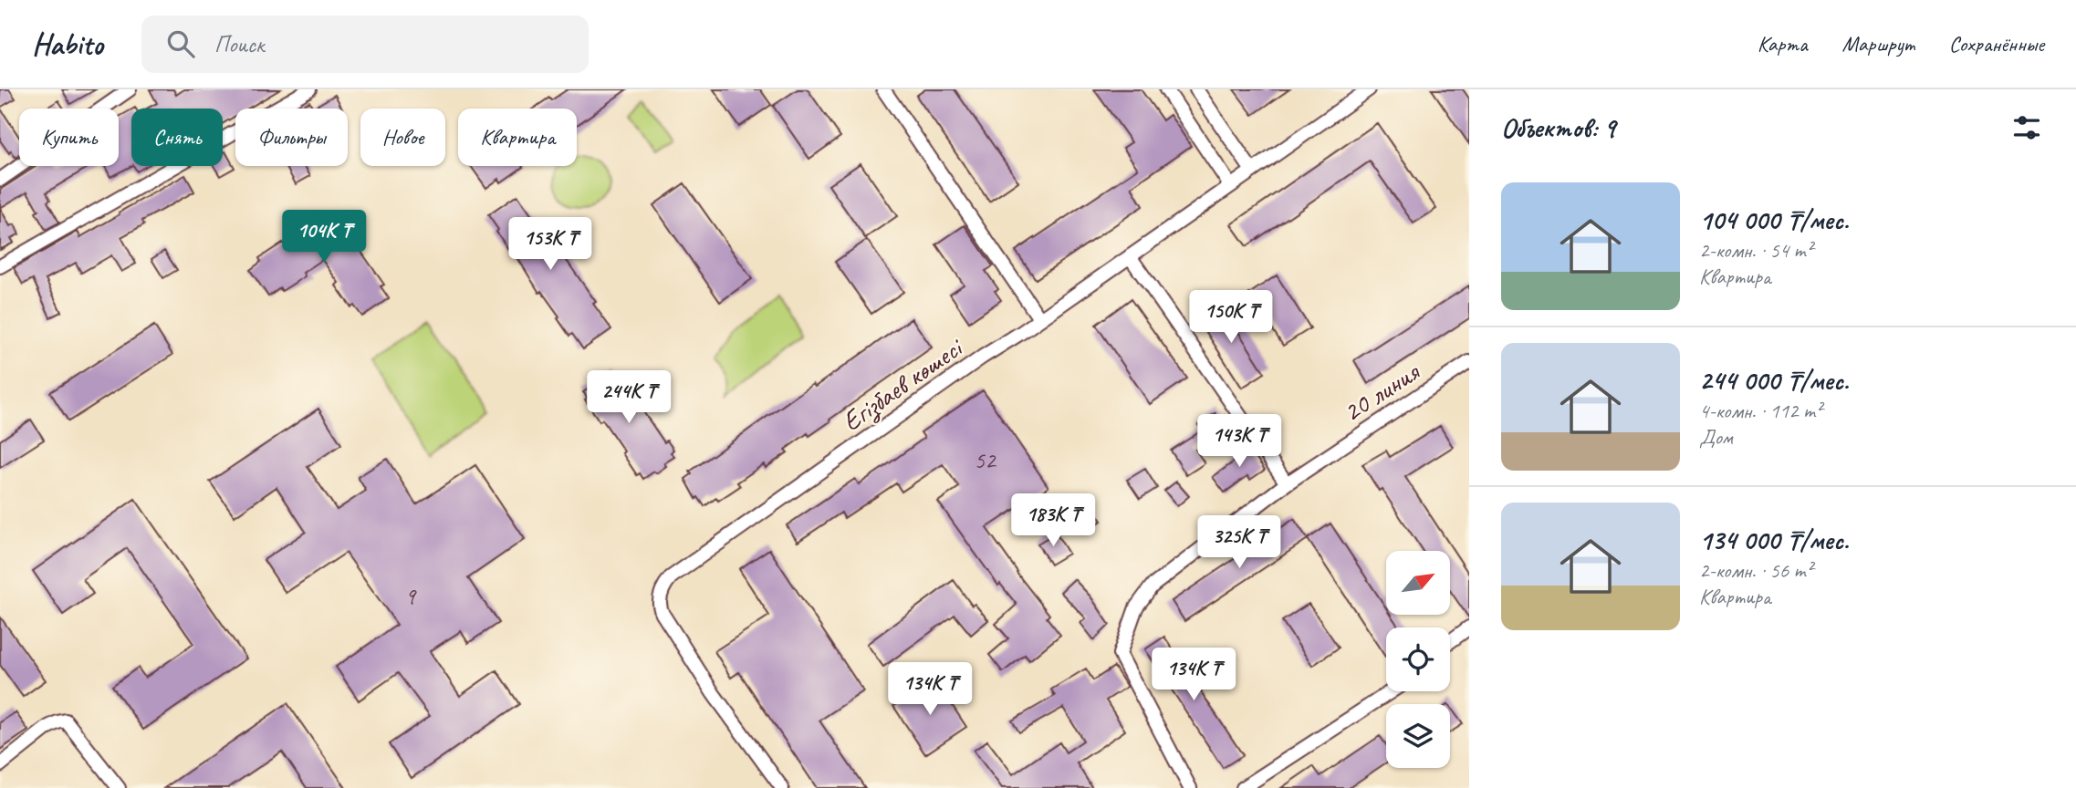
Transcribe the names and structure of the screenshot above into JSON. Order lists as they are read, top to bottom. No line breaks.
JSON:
{"streets":{"street":["Егізбаев көшесі","20 линия"]},"house_numbers":["52","9"],"north":"top right","page":{"header":"Habito","search":"Поиск","nav":["Карта","Маршрут","Сохранённые"],"heading":"Объектов: 9","chip":["Купить","Снять","Фильтры","Новое","Квартира"],"list":[{"name":"104 000 ₸/мес.","note":"2-комн. · 54 m² · Квартира"},{"name":"244 000 ₸/мес.","note":"4-комн. · 112 m² · Дом"},{"name":"134 000 ₸/мес.","note":"2-комн. · 56 m² · Квартира"}],"price":["104K ₸","153K ₸","150K ₸","244K ₸","143K ₸","183K ₸","325K ₸","134K ₸","134K ₸"]}}
